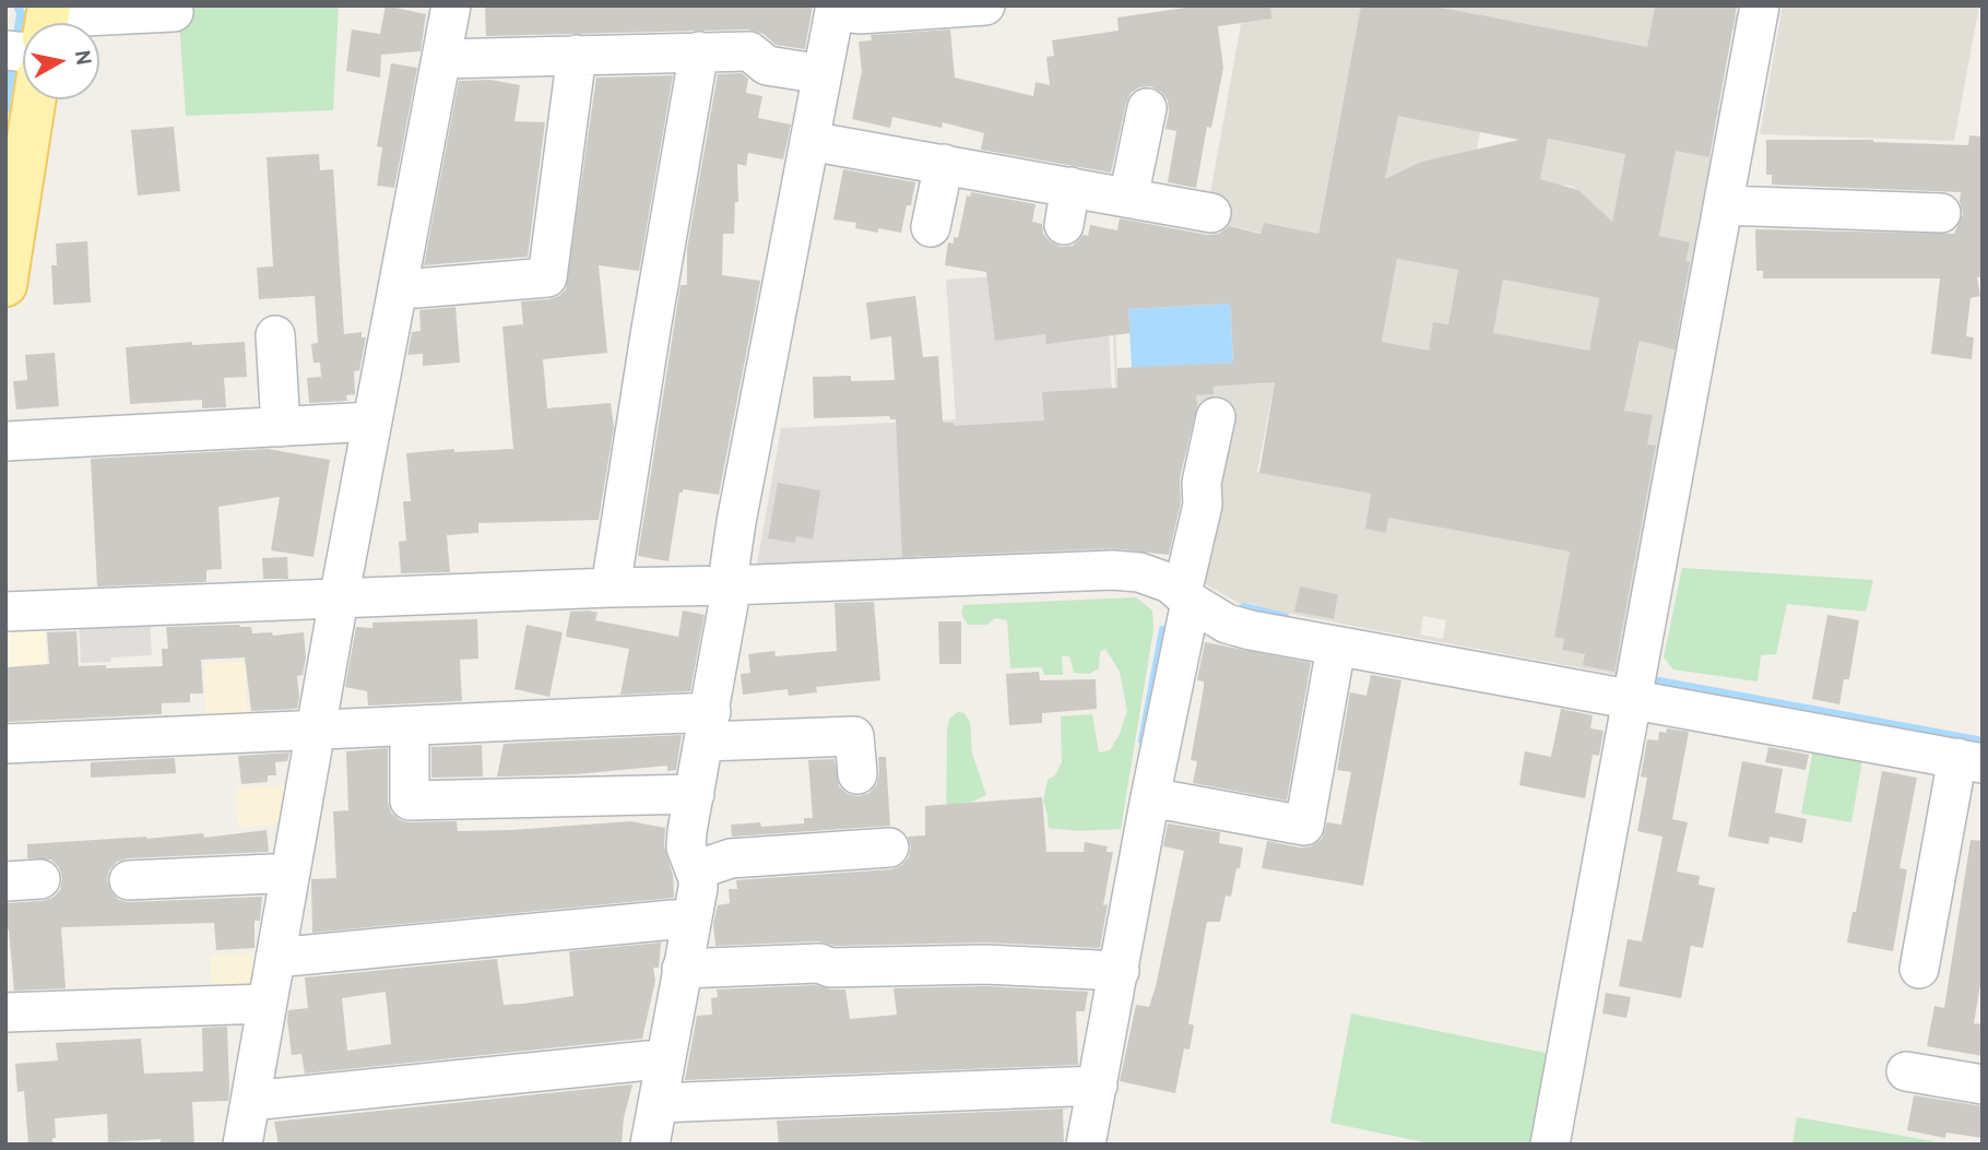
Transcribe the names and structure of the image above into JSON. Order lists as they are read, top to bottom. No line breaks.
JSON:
{"north":"right"}
